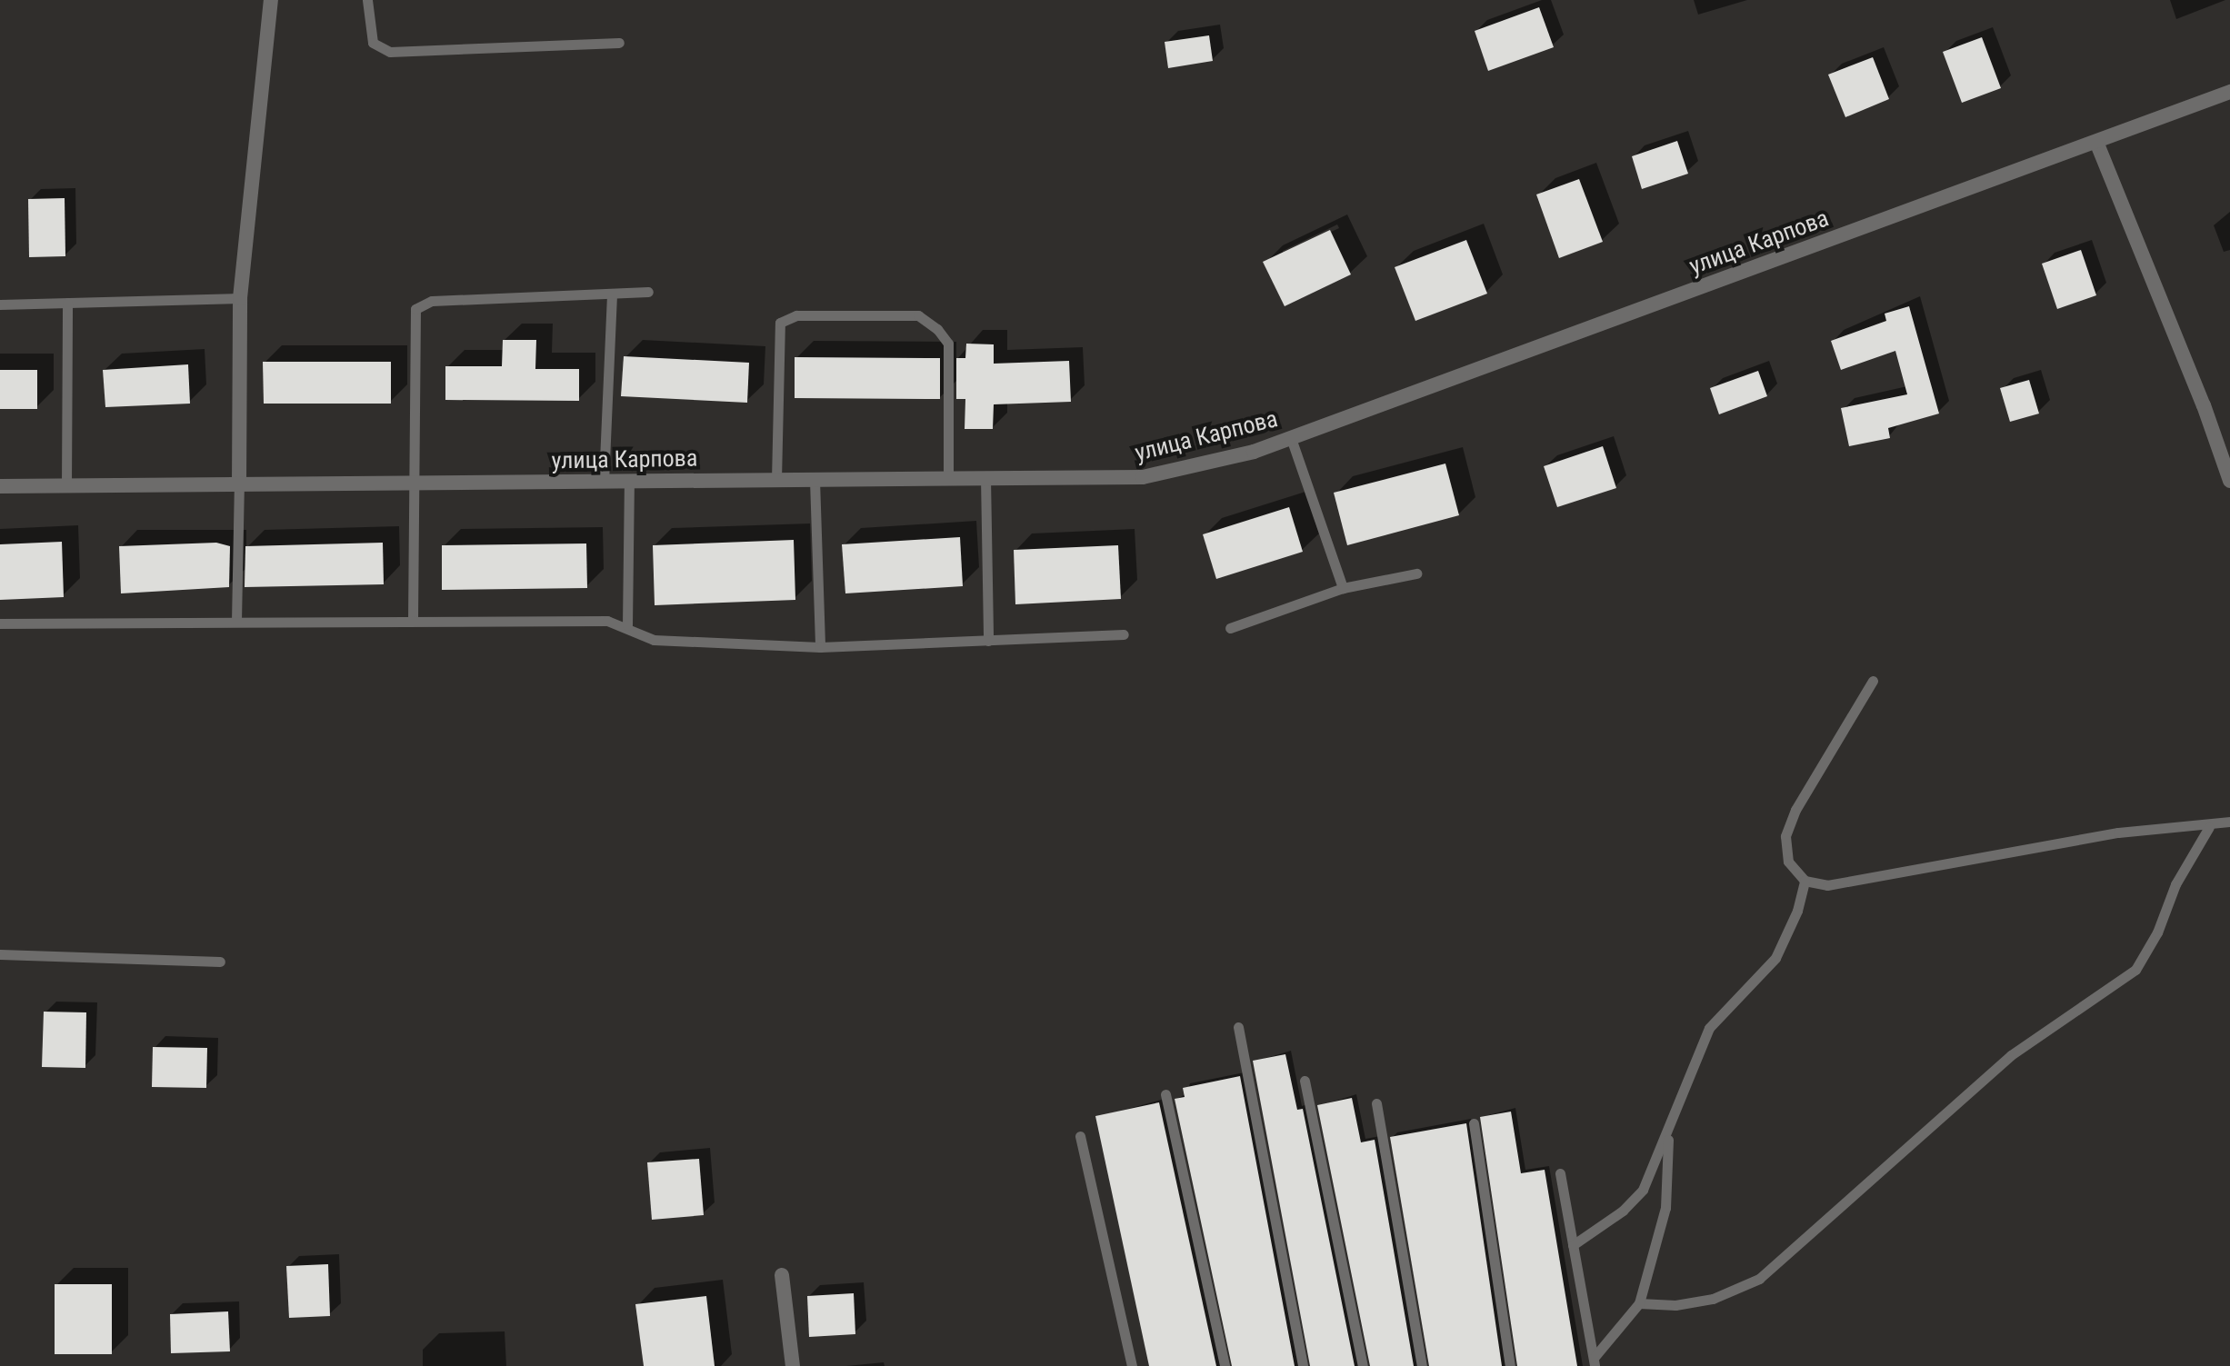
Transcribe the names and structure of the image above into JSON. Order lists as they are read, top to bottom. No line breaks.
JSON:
{"streets":{"street":["улица Карпова"]}}
